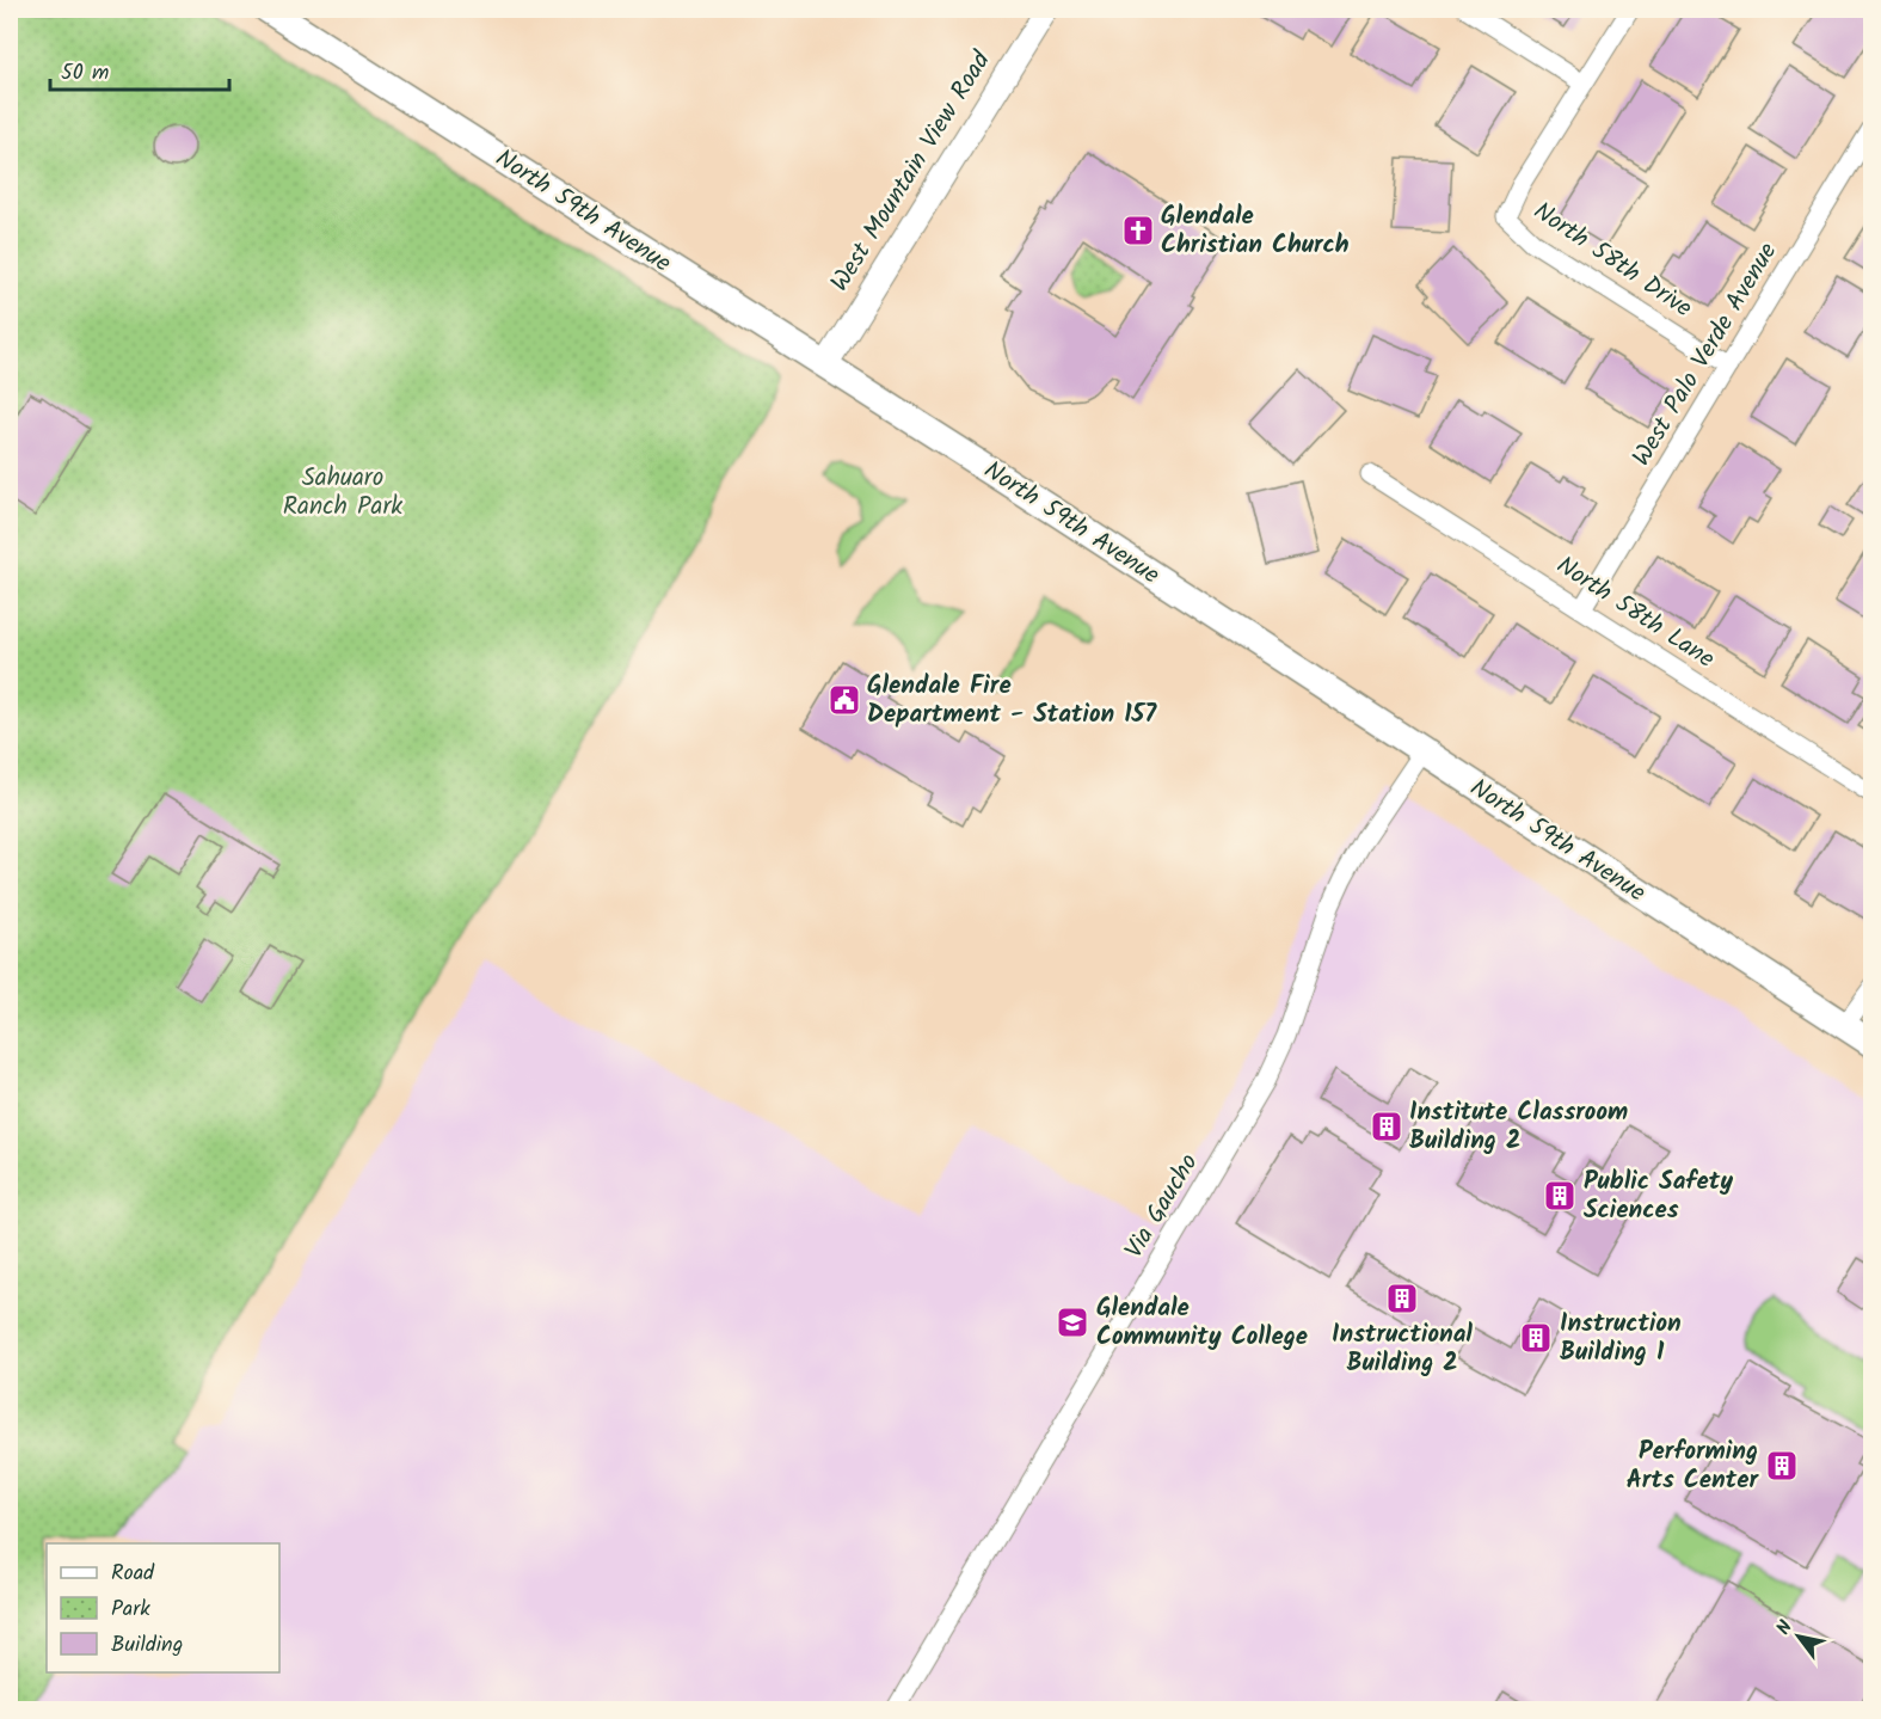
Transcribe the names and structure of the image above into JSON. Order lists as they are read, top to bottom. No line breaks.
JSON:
{"streets":{"main road":["North 59th Avenue"],"street":["West Mountain View Road","North 58th Drive","West Palo Verde Avenue","North 58th Lane","Via Gaucho"]},"crossings":[["West Mountain View Road","North 59th Avenue"],["North 59th Avenue","Via Gaucho"],["North 58th Drive","West Palo Verde Avenue"],["West Palo Verde Avenue","North 58th Lane"]],"parks":["Sahuaro Ranch Park"],"places":{"church":["Glendale Christian Church"],"public building":["Glendale Fire Department - Station 157"],"building":["Institute Classroom Building 2","Public Safety Sciences","Instructional Building 2","Instruction Building 1","Performing Arts Center"],"school or university":["Glendale Community College"]},"legend":["Road","Park","Building"],"scale_bar":"50 m","north":"top left"}
